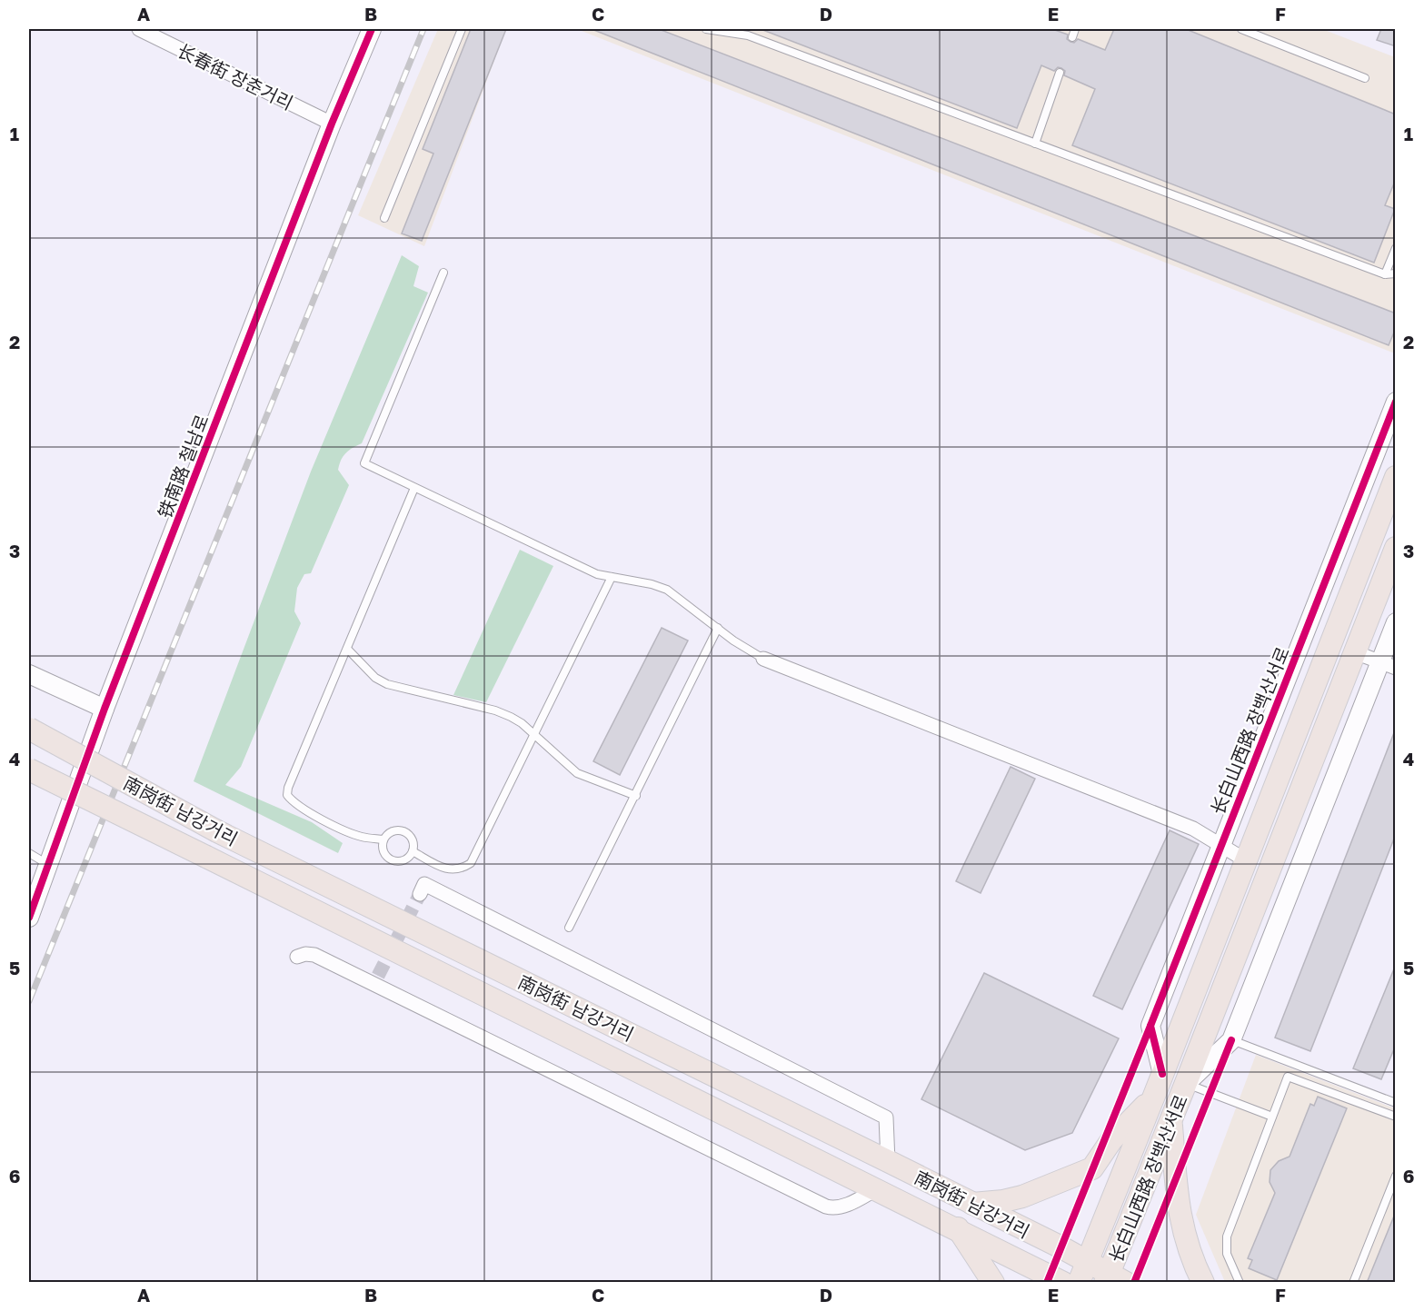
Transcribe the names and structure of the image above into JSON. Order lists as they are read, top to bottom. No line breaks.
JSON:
{"streets":{"main road":["长白山西路 장백산서로","南岗街 남강거리"],"street":["长春街 장춘거리","铁南路 철남로"]},"crossings":[["长春街 장춘거리","铁南路 철남로"],["长白山西路 장백산서로","南岗街 남강거리"]],"grid":{"columns":["A","B","C","D","E","F"],"rows":["1","2","3","4","5","6"]}}
